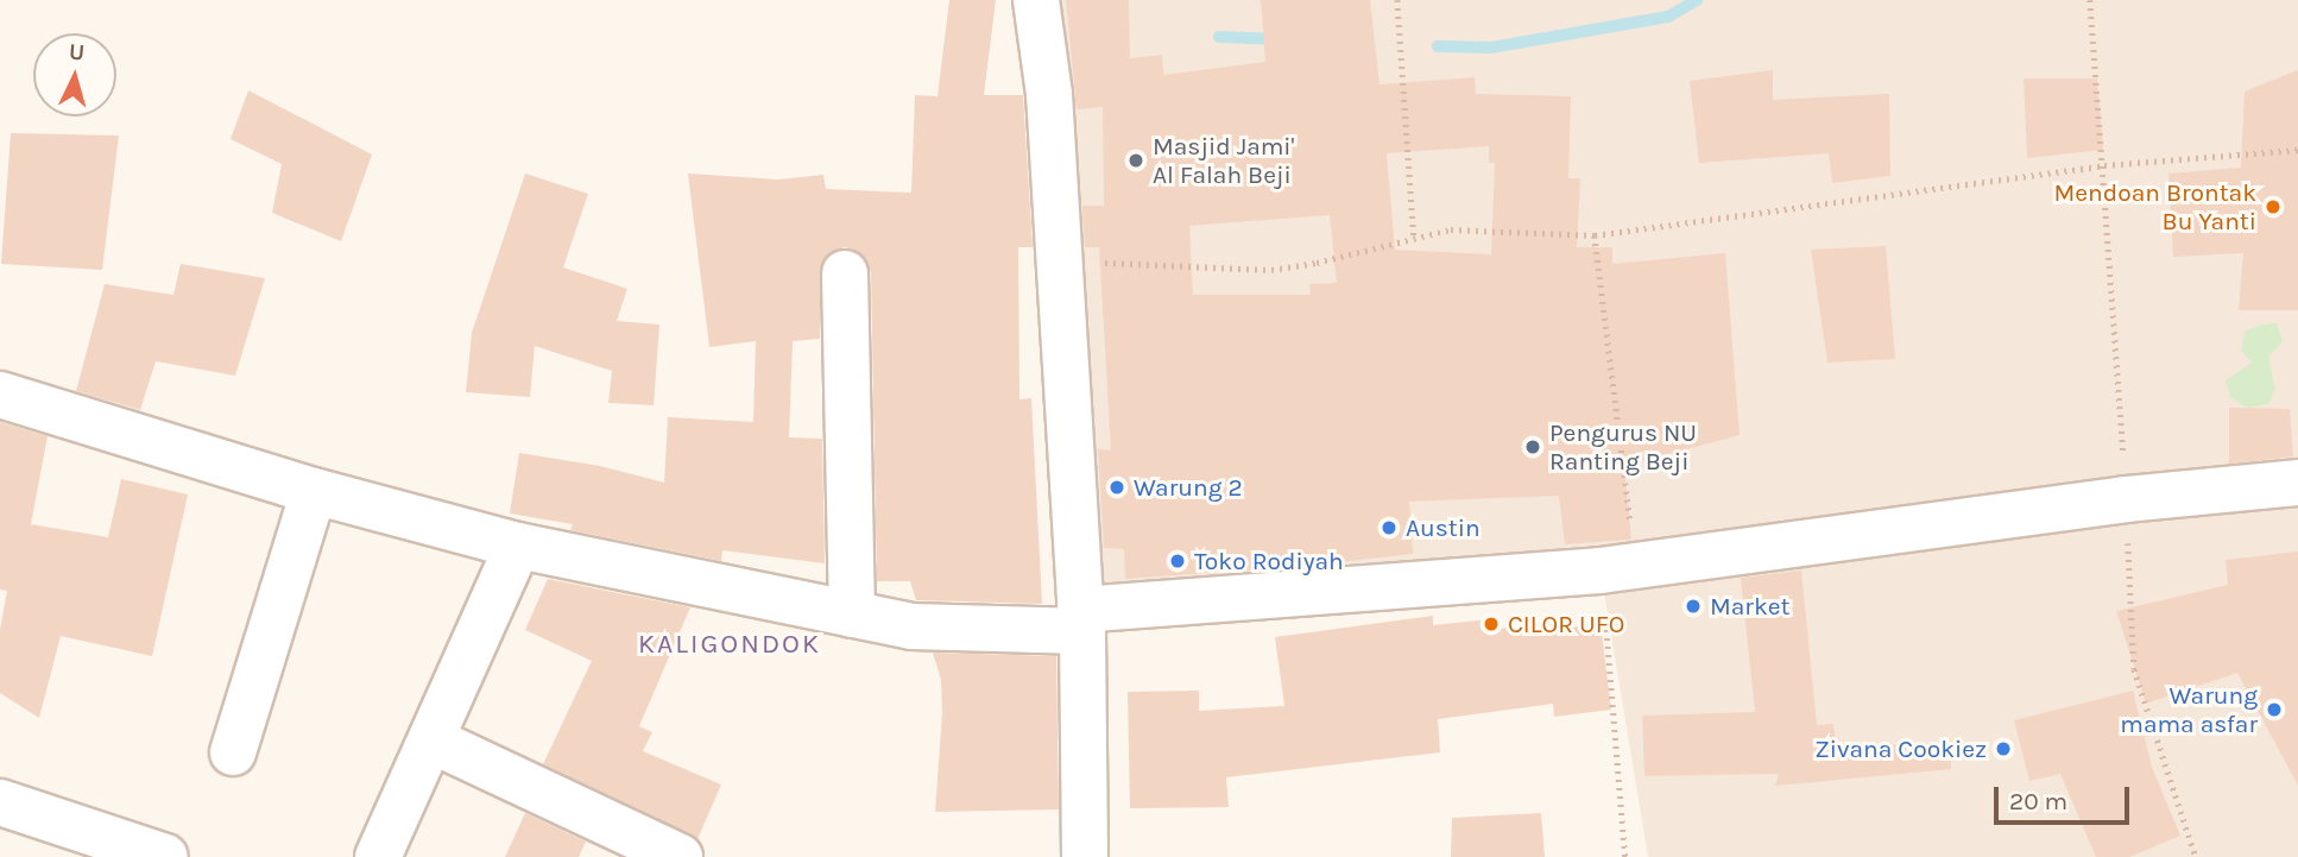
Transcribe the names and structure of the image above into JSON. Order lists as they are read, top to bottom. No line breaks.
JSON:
{"districts":["KALIGONDOK"],"places":["Masjid Jami' Al Falah Beji","Mendoan Brontak Bu Yanti","Pengurus NU Ranting Beji","Warung 2","Austin","Toko Rodiyah","Market","CILOR UFO","Warung mama asfar","Zivana Cookiez"],"scale_bar":"20 m","north":"top"}
